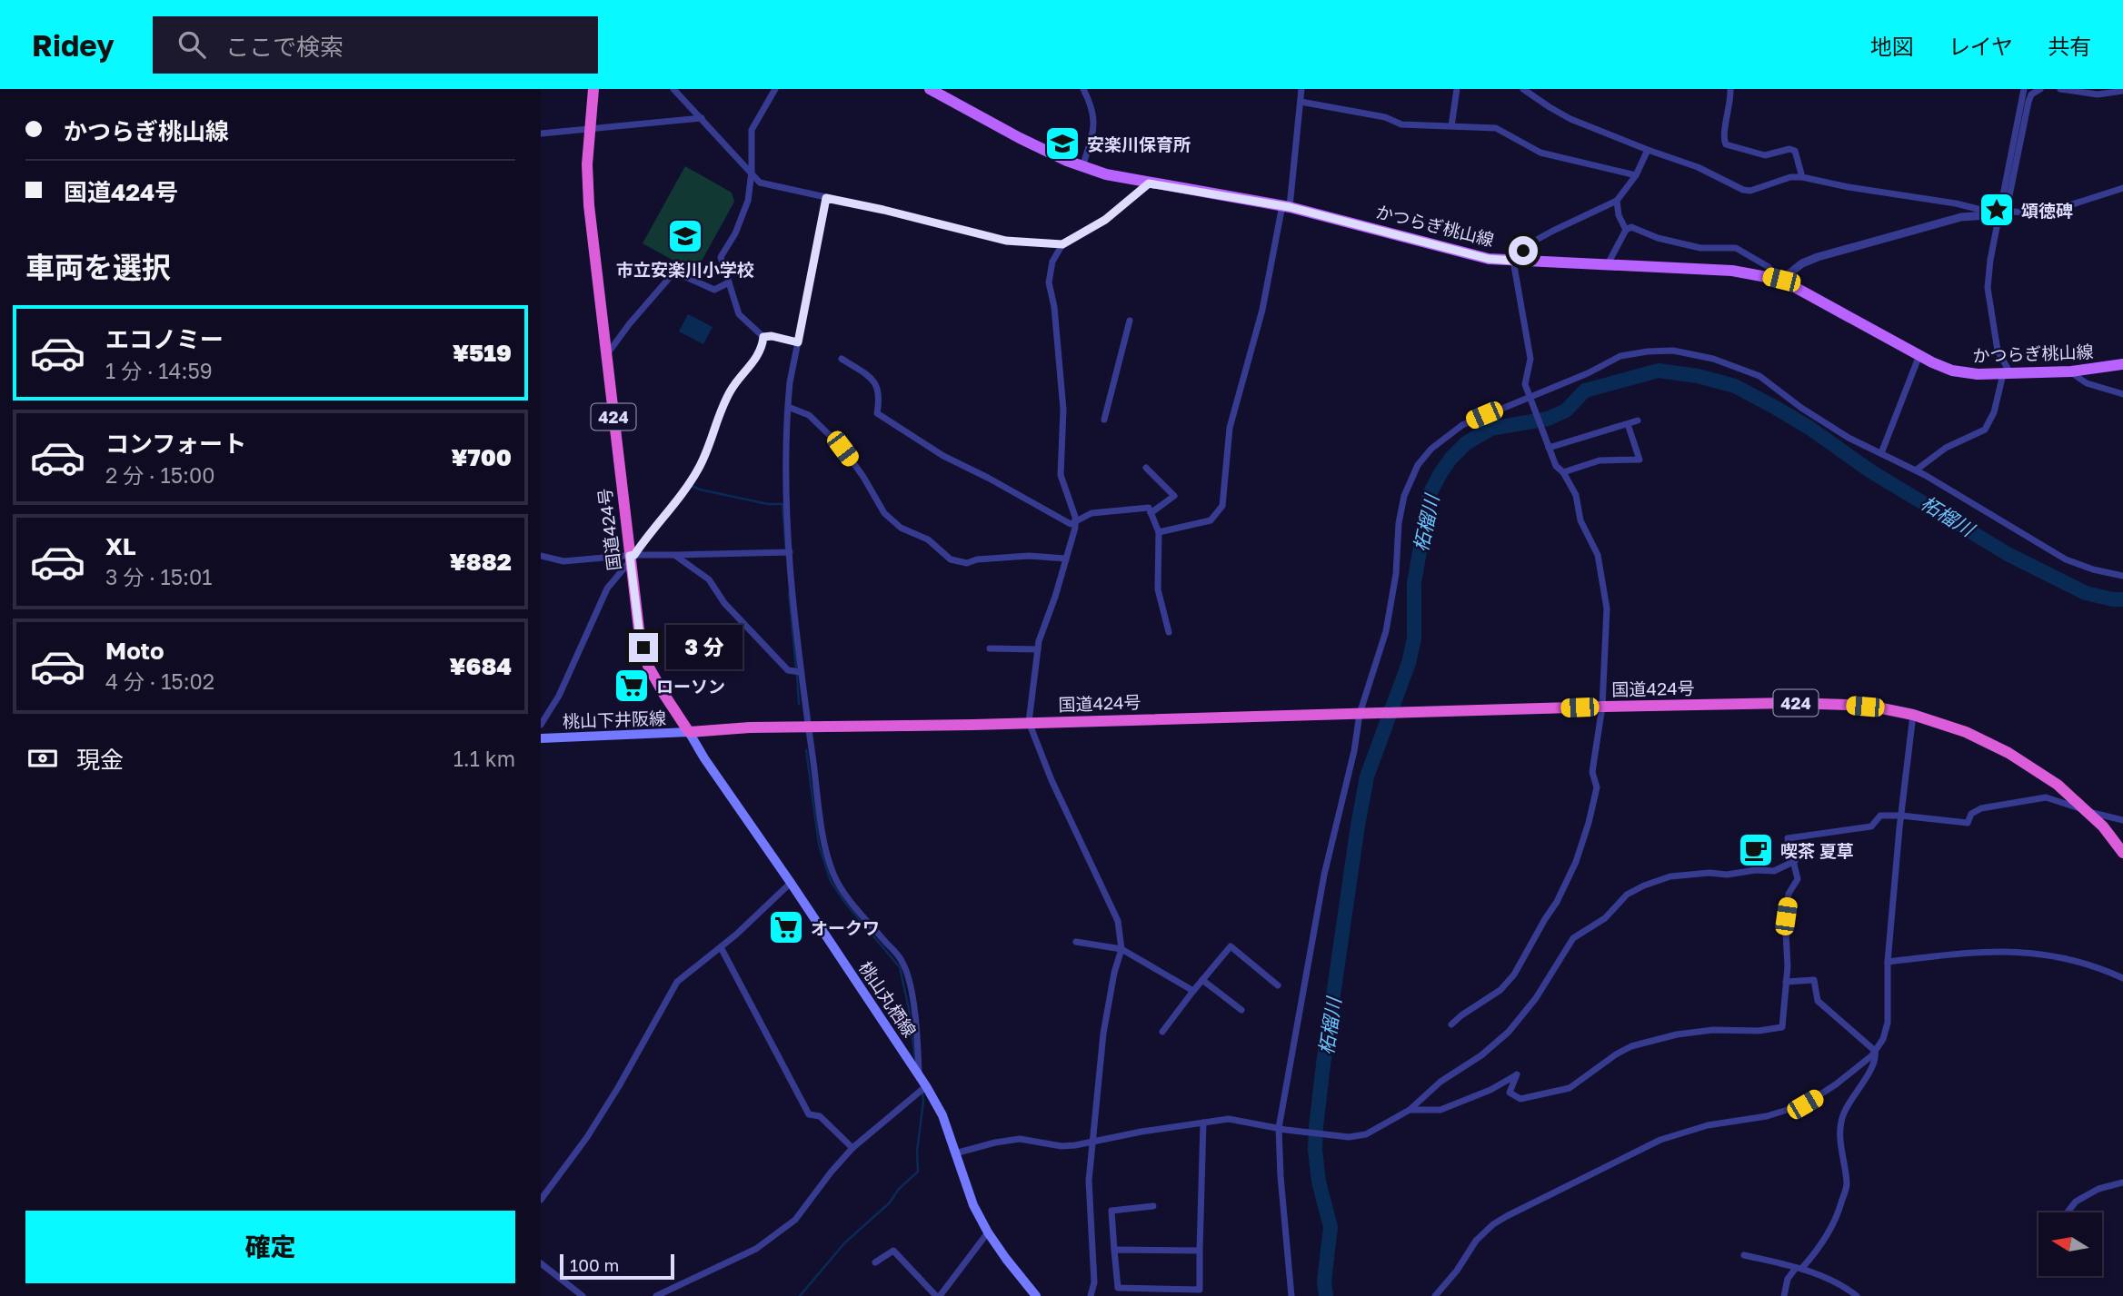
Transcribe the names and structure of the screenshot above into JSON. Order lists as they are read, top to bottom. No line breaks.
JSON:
{"streets":{"highway":["424","国道424号"],"main road":["かつらぎ桃山線","桃山下井阪線","桃山丸栖線"]},"crossings":[["国道424号","桃山下井阪線"],["国道424号","桃山丸栖線"],["桃山下井阪線","桃山丸栖線"]],"water":["柘榴川"],"places":{"school or university":["安楽川保育所","市立安楽川小学校"],"place":["頌徳碑"],"supermarket":["ローソン","オークワ"],"cafe":["喫茶 夏草"]},"scale_bar":"100 m","north":"left","page":{"header":"Ridey","search":"ここで検索","nav":["地図","レイヤ","共有"],"banner":["かつらぎ桃山線","国道424号"],"heading":"車両を選択","list":[{"name":"エコノミー","note":"1 分 · 14:59","value":"¥519"},{"name":"コンフォート","note":"2 分 · 15:00","value":"¥700"},{"name":"XL","note":"3 分 · 15:01","value":"¥882"},{"name":"Moto","note":"4 分 · 15:02","value":"¥684"}],"bubble":"3 分","pay":["現金","1.1 km"],"buttons":"確定","scale":"100 m"}}
